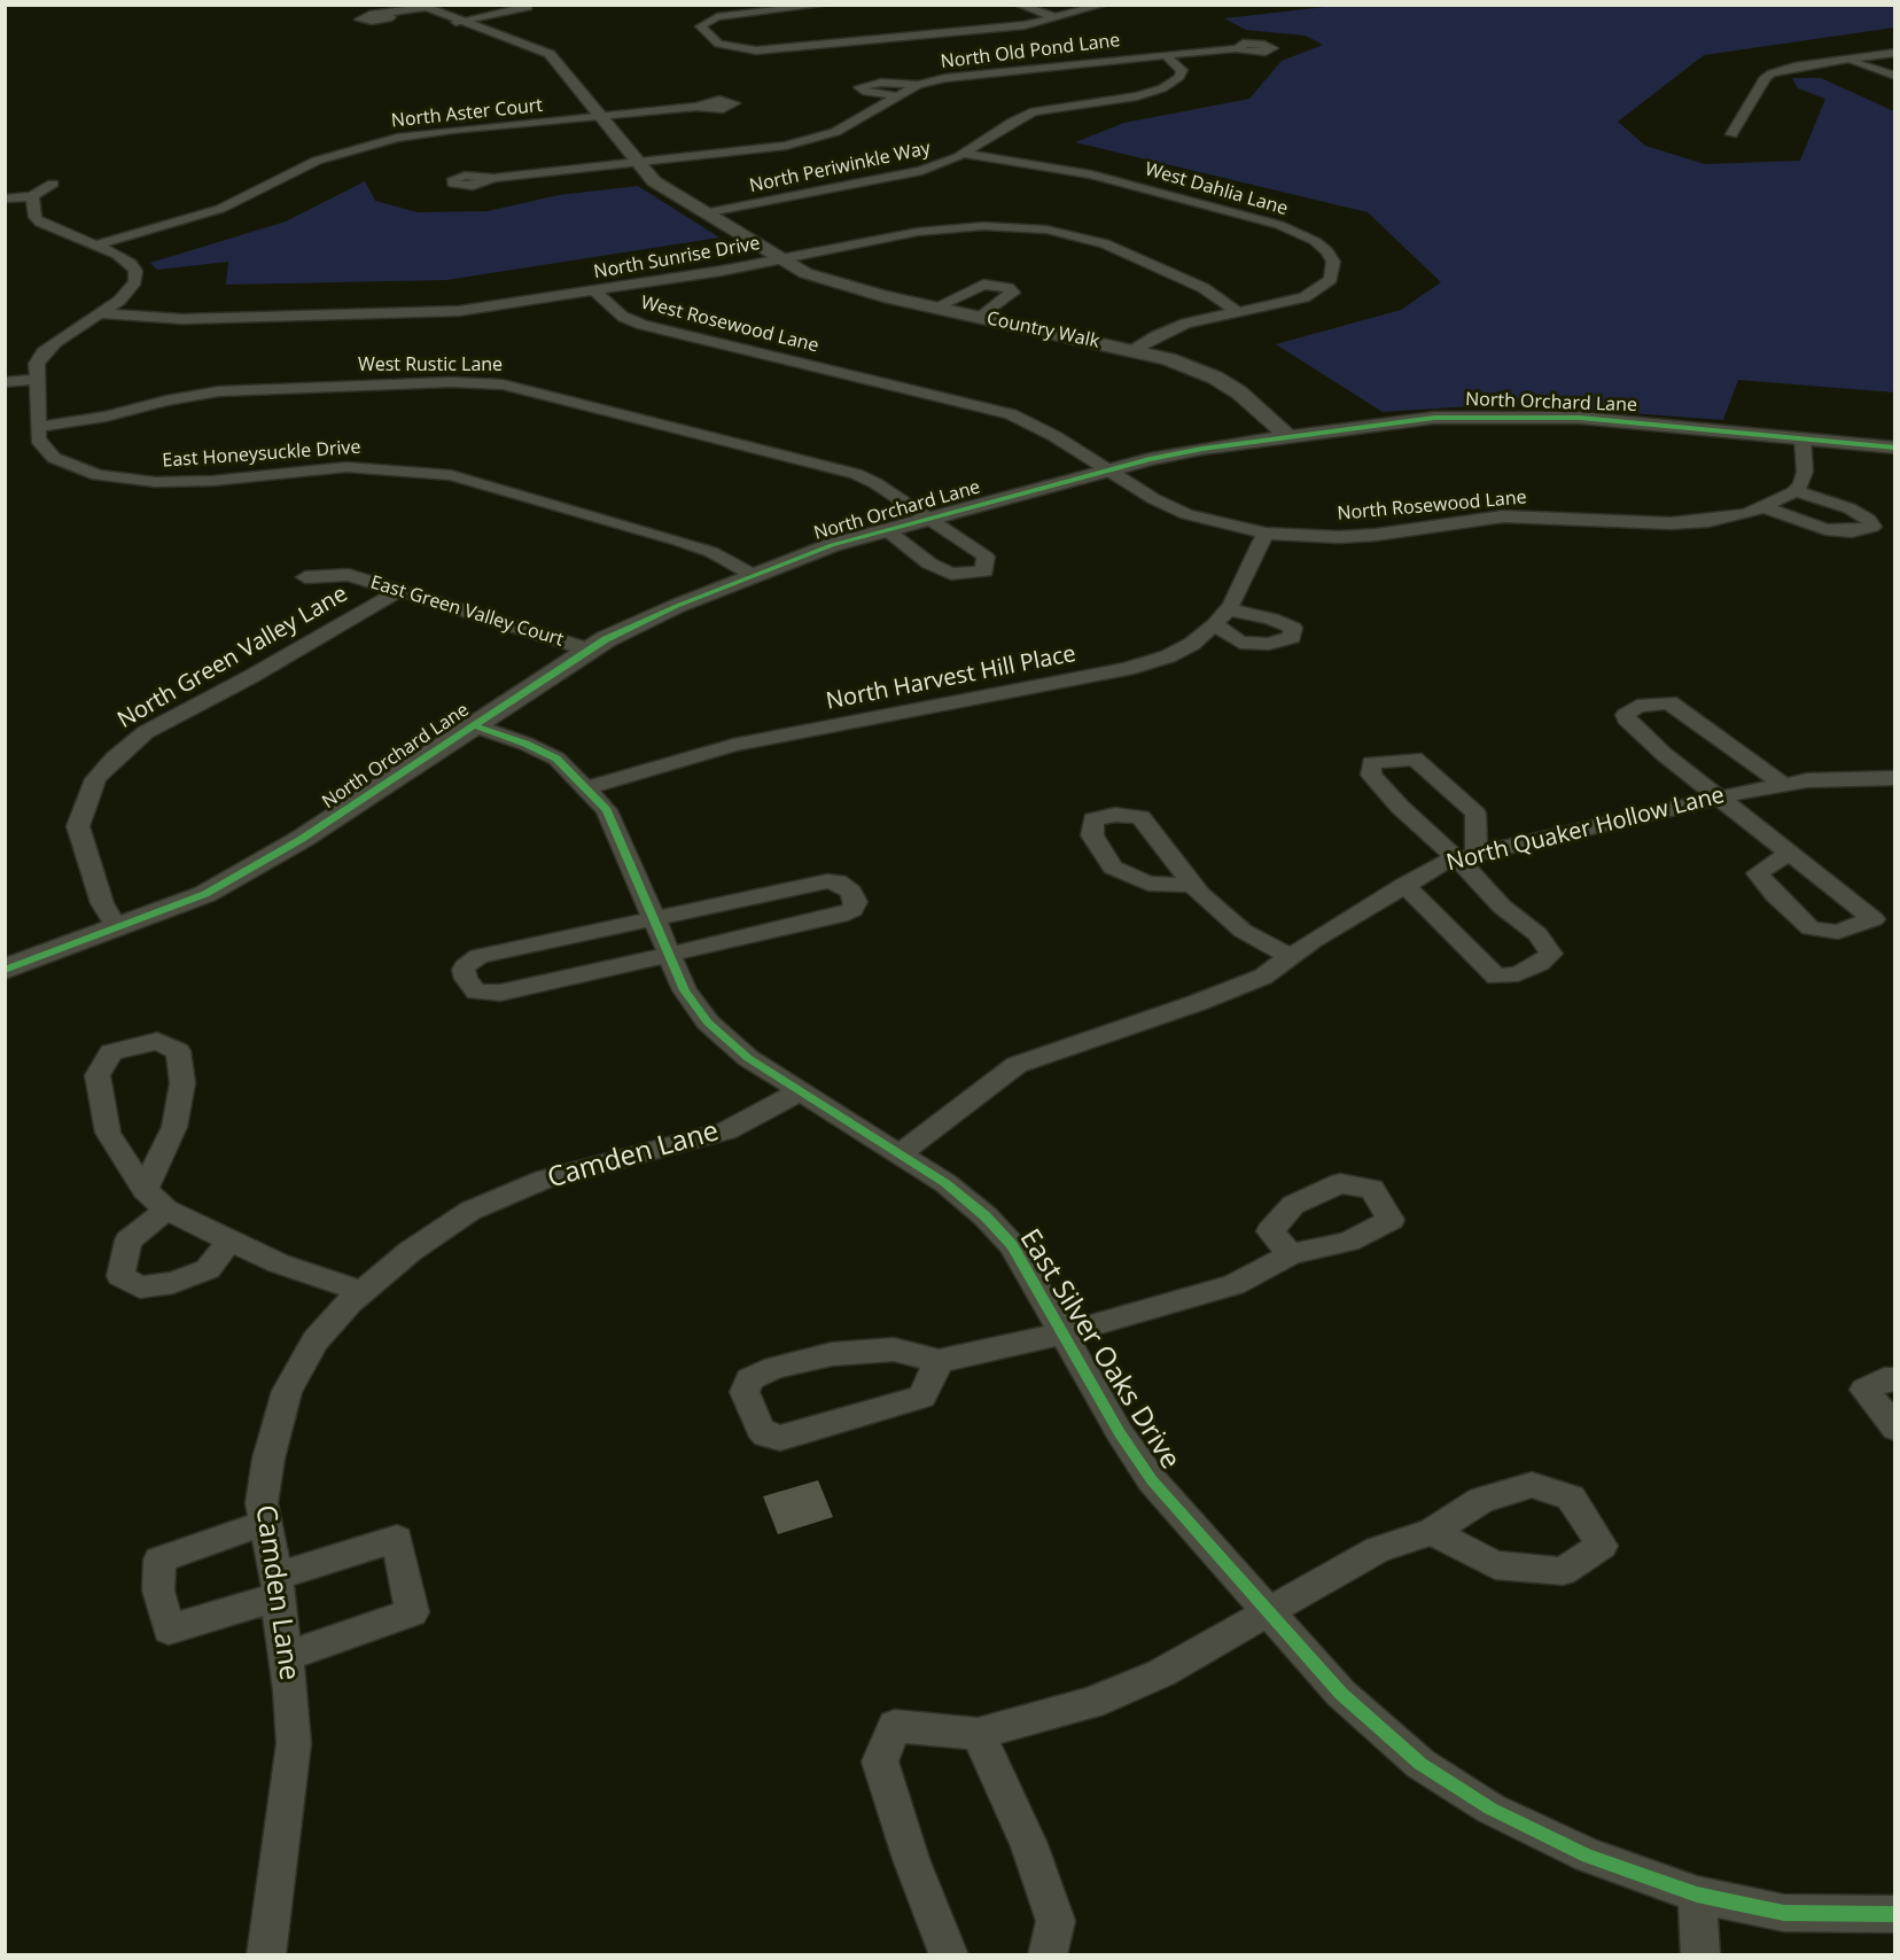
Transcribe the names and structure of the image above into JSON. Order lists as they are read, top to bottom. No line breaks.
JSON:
{"streets":{"street":["North Old Pond Lane","North Aster Court","North Periwinkle Way","West Dahlia Lane","North Sunrise Drive","West Rosewood Lane","Country Walk","West Rustic Lane","North Orchard Lane","East Honeysuckle Drive","North Rosewood Lane","East Green Valley Court","North Green Valley Lane","North Harvest Hill Place","North Quaker Hollow Lane","Camden Lane","East Silver Oaks Drive"]},"crossings":[["North Old Pond Lane","North Periwinkle Way"],["North Old Pond Lane","Country Walk"],["North Aster Court","Country Walk"],["North Periwinkle Way","West Dahlia Lane"],["North Periwinkle Way","Country Walk"],["West Dahlia Lane","North Sunrise Drive"],["North Sunrise Drive","West Rosewood Lane"],["North Sunrise Drive","Country Walk"],["West Rosewood Lane","North Orchard Lane"],["West Rosewood Lane","North Rosewood Lane"],["Country Walk","North Orchard Lane"],["West Rustic Lane","North Orchard Lane"],["West Rustic Lane","East Honeysuckle Drive"],["North Orchard Lane","East Honeysuckle Drive"],["North Orchard Lane","North Rosewood Lane"],["North Orchard Lane","East Green Valley Court"],["North Orchard Lane","North Green Valley Lane"],["North Orchard Lane","East Silver Oaks Drive"],["North Rosewood Lane","North Harvest Hill Place"],["East Green Valley Court","North Green Valley Lane"],["North Harvest Hill Place","East Silver Oaks Drive"],["North Quaker Hollow Lane","East Silver Oaks Drive"],["Camden Lane","East Silver Oaks Drive"]]}
